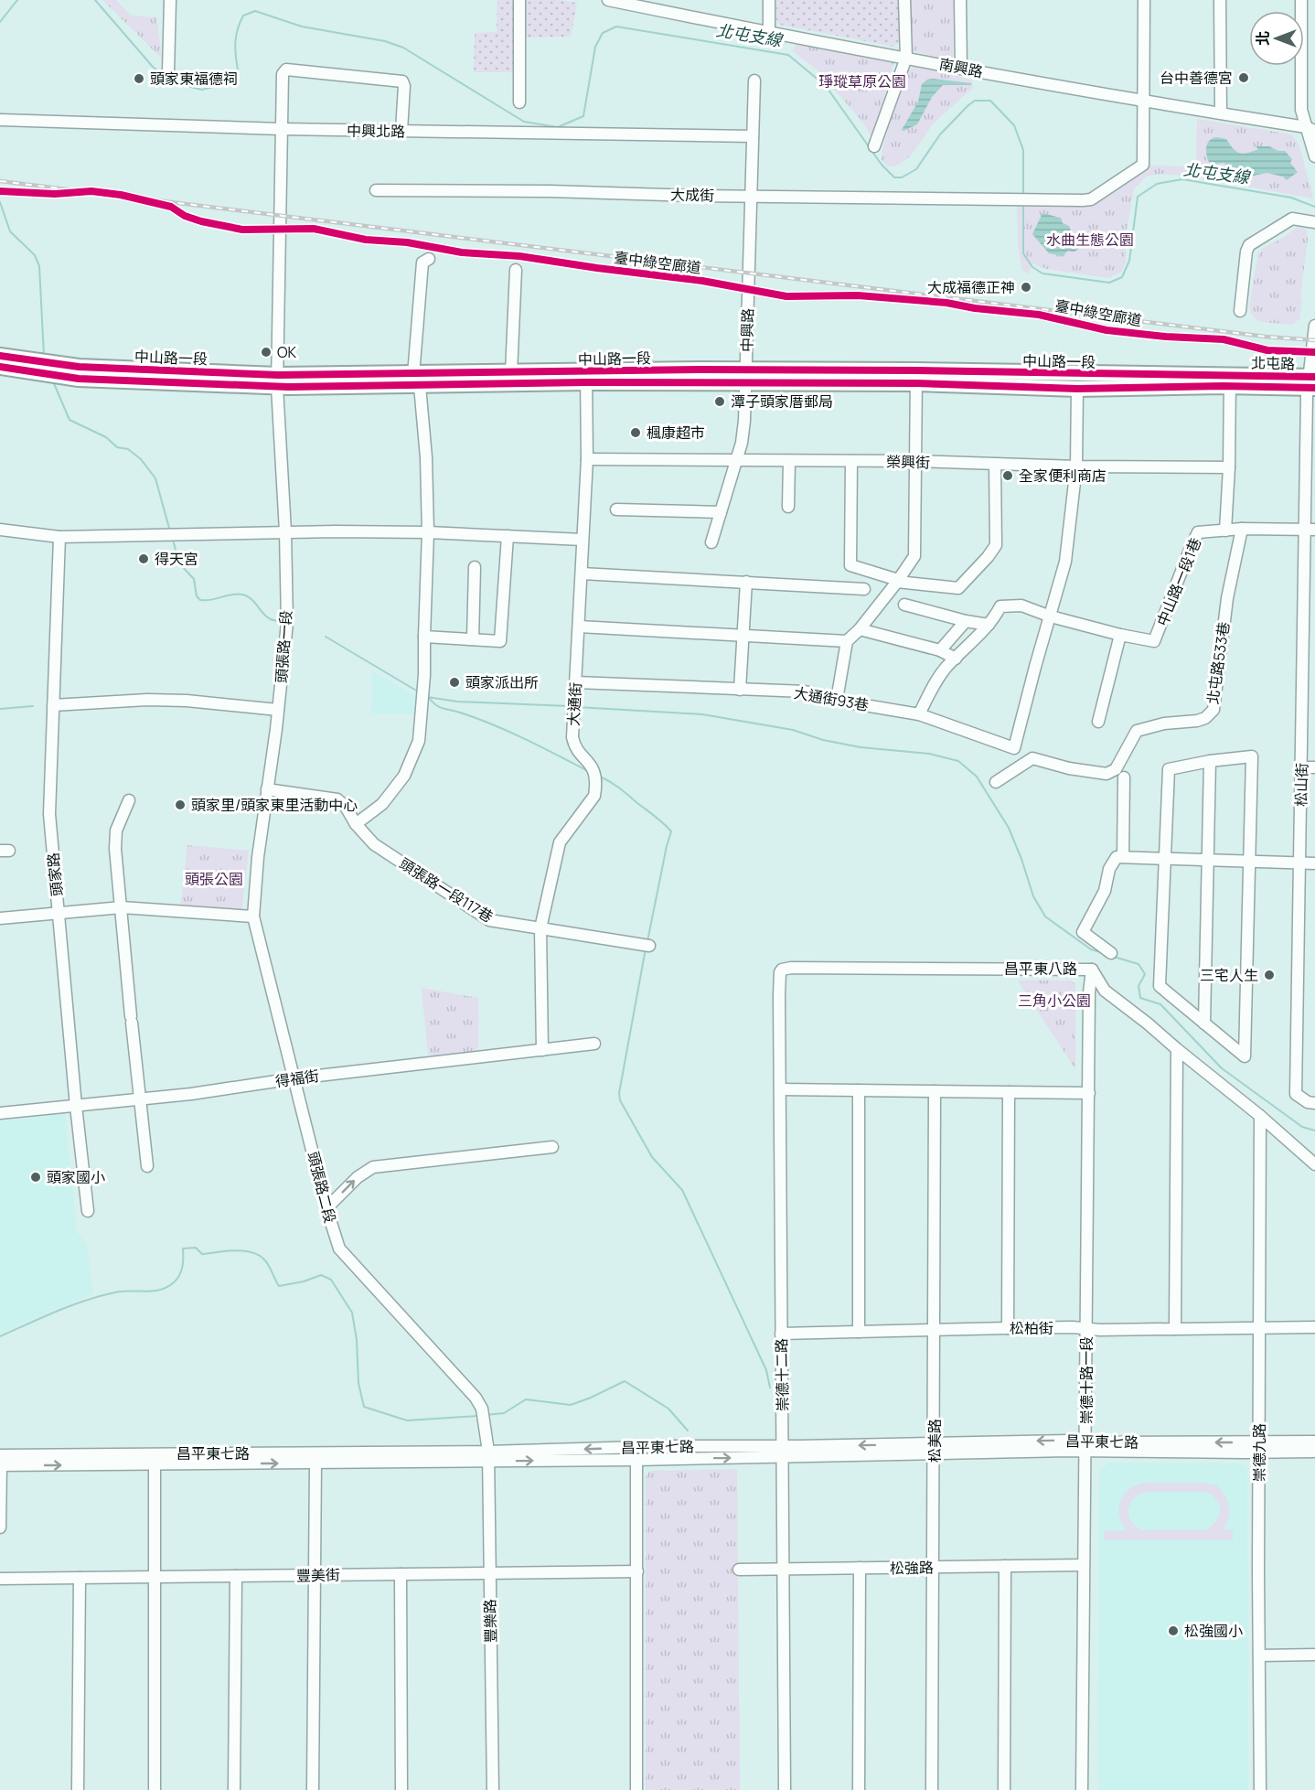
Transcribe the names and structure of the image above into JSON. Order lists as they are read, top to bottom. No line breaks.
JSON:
{"streets":{"main road":["中山路一段","北屯路"],"street":["南興路","中興北路","大成街","中興路","榮興街","中山路一段1巷","頭張路一段","北屯路533巷","大通街93巷","大通街","松山街","頭家路","頭張路一段117巷","昌平東八路","得福街","頭張路二段","松柏街","崇德十二路","崇德十路一段","松美路","昌平東七路","崇德九路","松強路","豐美街","豐樂路"],"cycle path":["臺中綠空廊道"]},"crossings":[["南興路","大成街"],["中興北路","中興路"],["中興北路","頭張路一段"],["大成街","中興路"],["中興路","中山路一段"],["中興路","榮興街"],["中山路一段","北屯路"],["中山路一段","頭張路一段"],["中山路一段","大通街"],["北屯路","松山街"],["榮興街","大通街"],["中山路一段1巷","大通街93巷"],["頭張路一段","頭張路一段117巷"],["頭張路一段","頭張路二段"],["大通街93巷","大通街"],["大通街","頭張路一段117巷"],["大通街","得福街"],["頭家路","得福街"],["昌平東八路","崇德十二路"],["昌平東八路","崇德十路一段"],["昌平東八路","崇德九路"],["得福街","頭張路二段"],["頭張路二段","昌平東七路"],["頭張路二段","豐樂路"],["松柏街","崇德十二路"],["松柏街","崇德十路一段"],["松柏街","松美路"],["松柏街","崇德九路"],["崇德十二路","昌平東七路"],["崇德十二路","松強路"],["崇德十路一段","昌平東七路"],["崇德十路一段","松強路"],["松美路","昌平東七路"],["松美路","松強路"],["昌平東七路","崇德九路"],["昌平東七路","豐樂路"],["豐美街","豐樂路"]],"water":["北屯支線"],"parks":["琤瑽草原公園","水曲生態公園","頭張公園","三角小公園"],"places":["台中善德宮","頭家東福德祠","大成福德正神","OK","潭子頭家厝郵局","楓康超市","全家便利商店","得天宮","頭家派出所","頭家里/頭家東里活動中心","三宅人生","頭家國小","松強國小"],"north":"left"}
